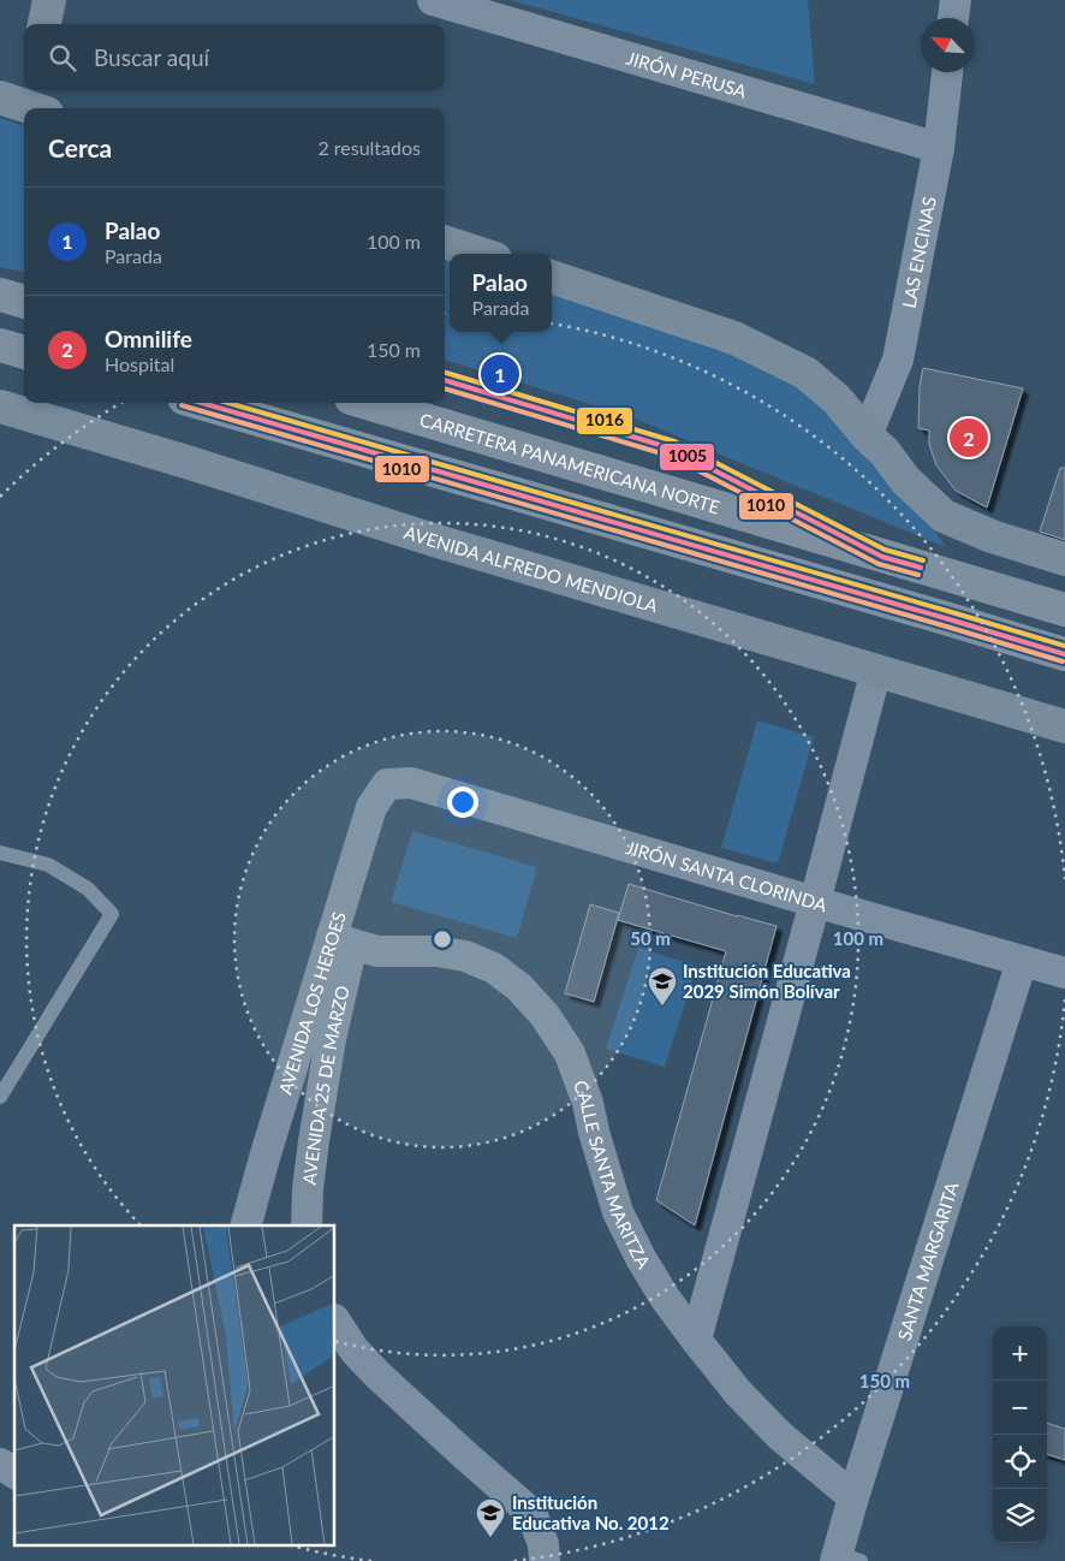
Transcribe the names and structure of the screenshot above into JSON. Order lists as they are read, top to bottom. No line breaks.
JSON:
{"streets":{"highway":["CARRETERA PANAMERICANA NORTE"],"main road":["AVENIDA ALFREDO MENDIOLA"],"street":["JIRÓN PERUSA","LAS ENCINAS","JIRÓN SANTA CLORINDA","AVENIDA LOS HEROES","AVENIDA 25 DE MARZO","CALLE SANTA MARITZA","SANTA MARGARITA"]},"crossings":[["JIRÓN PERUSA","LAS ENCINAS"],["JIRÓN SANTA CLORINDA","AVENIDA LOS HEROES"],["JIRÓN SANTA CLORINDA","SANTA MARGARITA"],["AVENIDA LOS HEROES","AVENIDA 25 DE MARZO"],["AVENIDA LOS HEROES","CALLE SANTA MARITZA"],["AVENIDA 25 DE MARZO","CALLE SANTA MARITZA"],["CALLE SANTA MARITZA","SANTA MARGARITA"]],"places":{"school or university":["Institución Educativa 2029 Simón Bolívar","Institución Educativa No. 2012"]},"lines":["transit line 1016","transit line 1005","transit line 1010"],"north":"top left","page":{"search":"Buscar aquí","heading":["Cerca","2 resultados"],"list":[{"mark":"1","name":"Palao","note":"Parada","value":"100 m"},{"mark":"2","name":"Omnilife","note":"Hospital","value":"150 m"}],"popup":["Palao","Parada"],"pins":["1","2"],"map_buttons":["+","−"]},"rings":["50 m","100 m","150 m"]}
